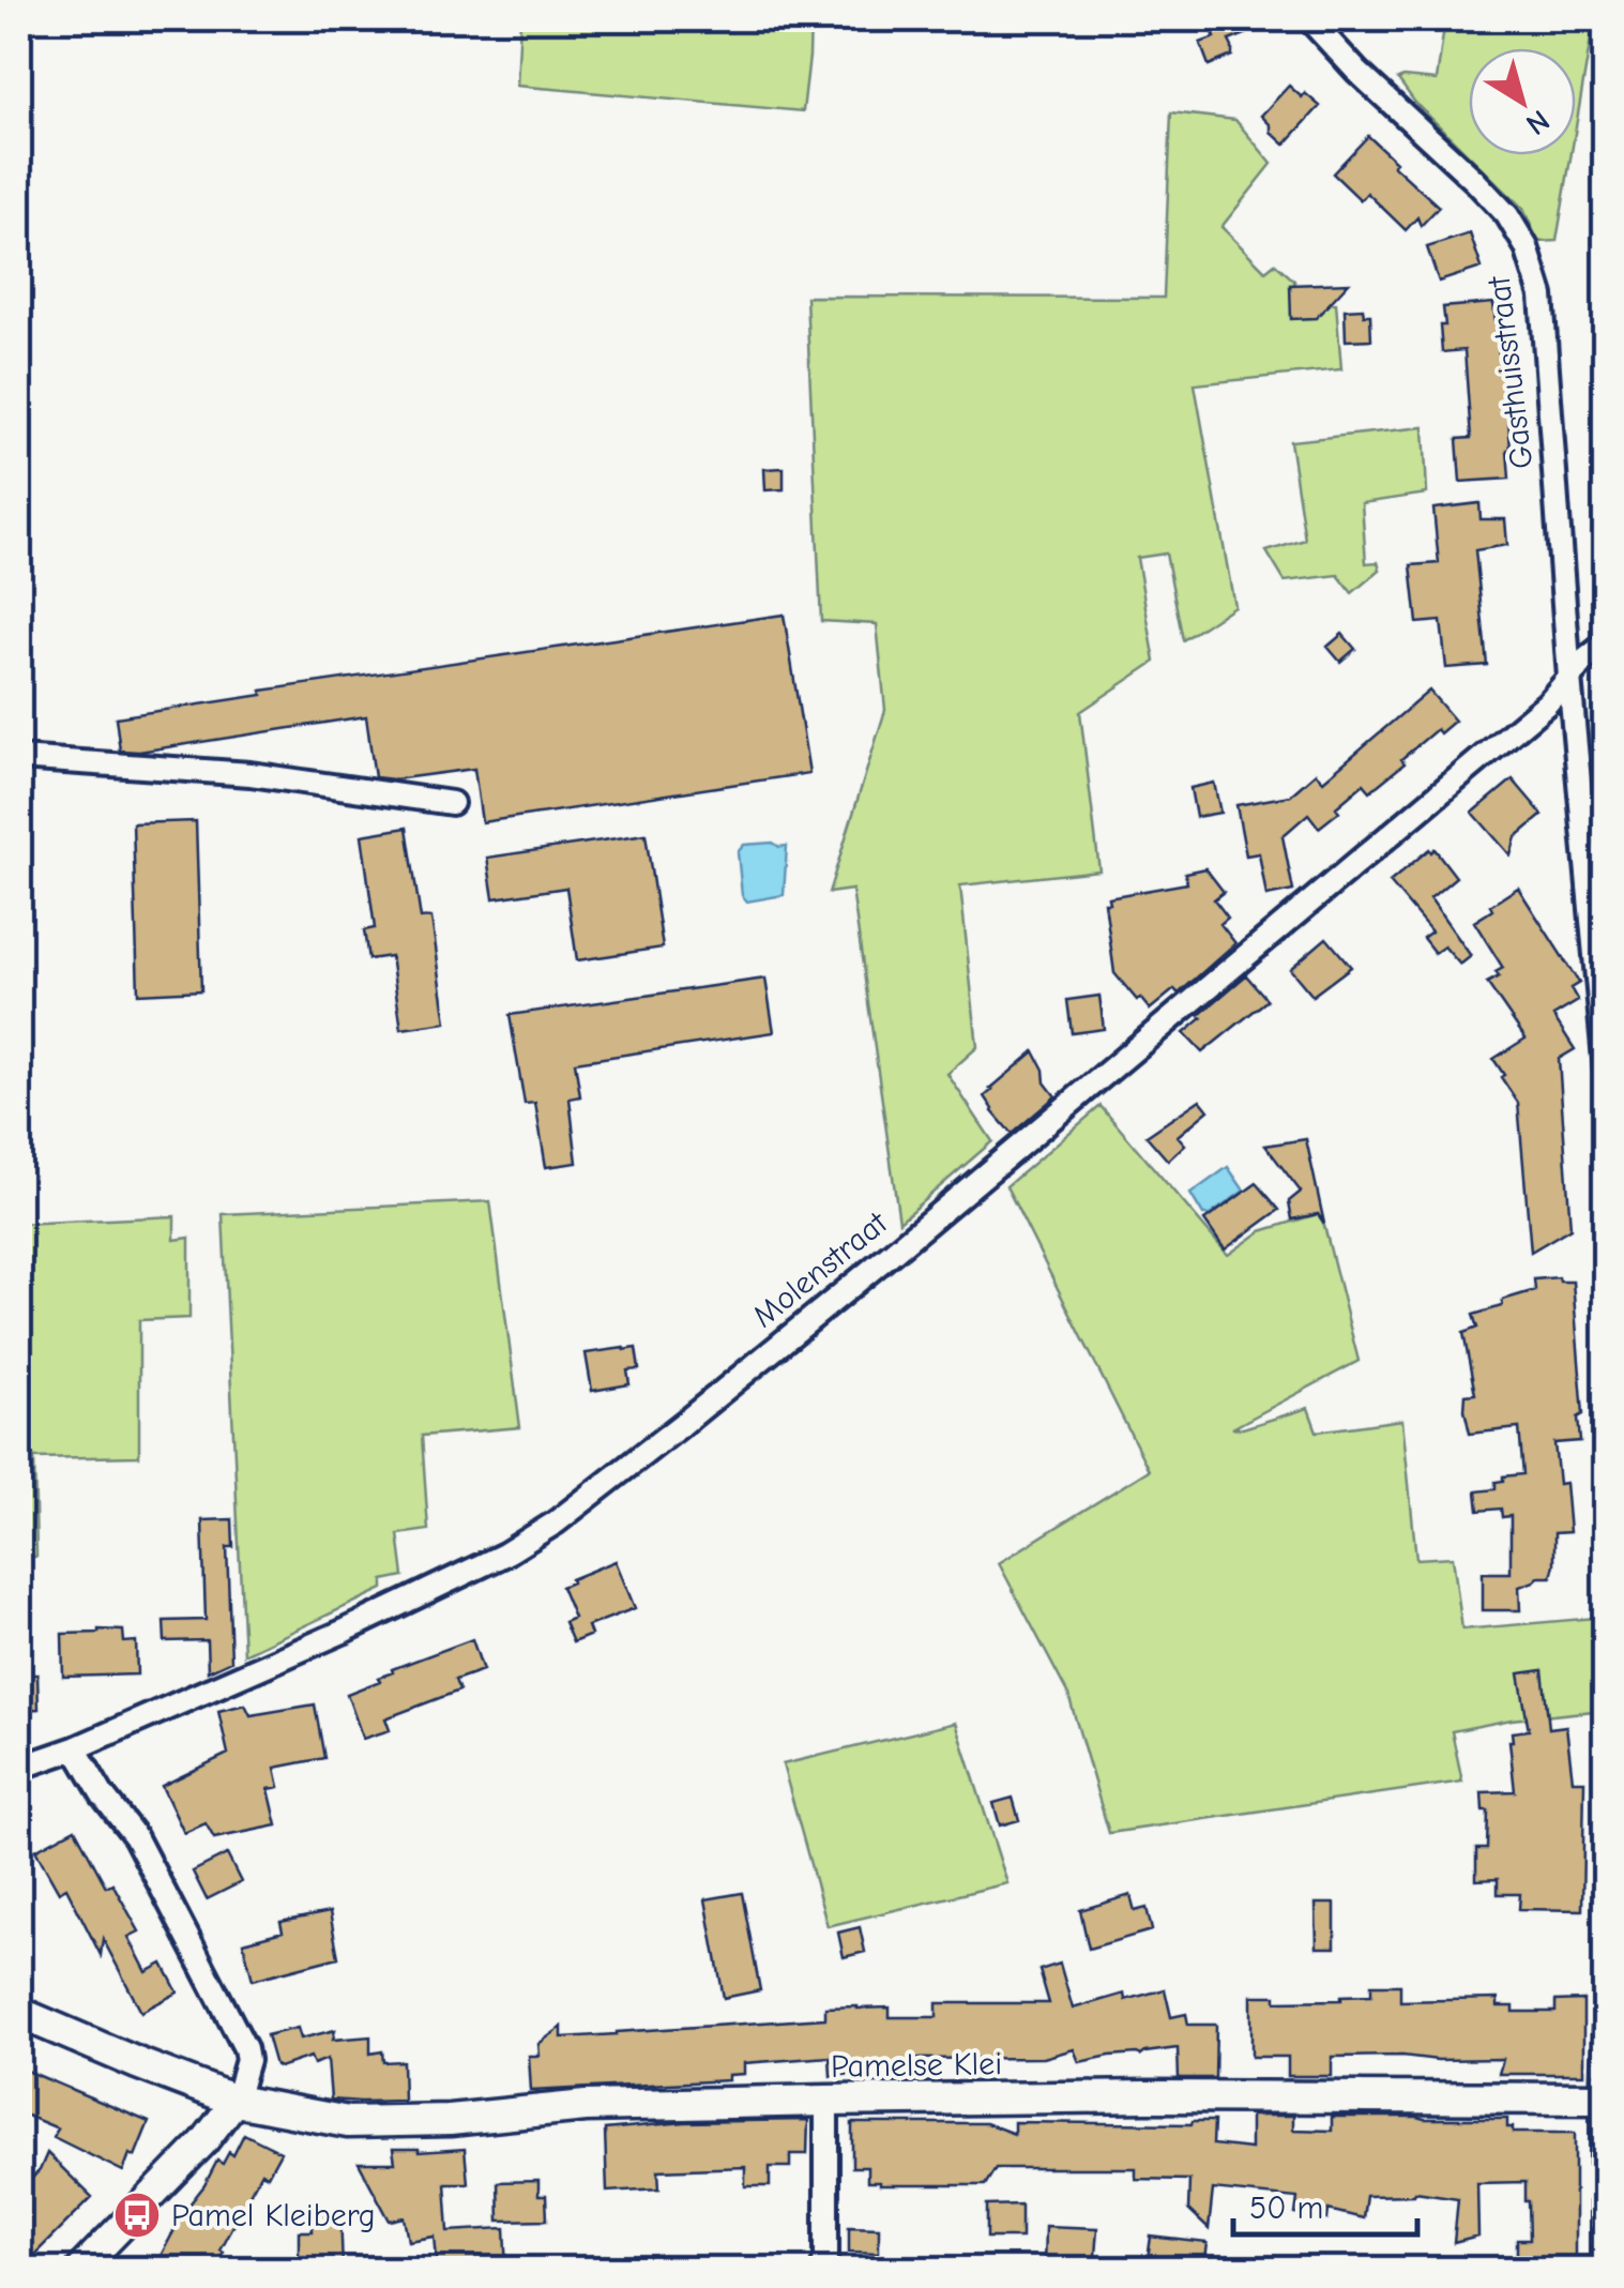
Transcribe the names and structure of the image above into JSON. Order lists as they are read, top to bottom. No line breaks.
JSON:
{"streets":{"main road":["Pamelse Klei"],"street":["Gasthuisstraat","Molenstraat"]},"crossings":[["Gasthuisstraat","Molenstraat"]],"places":{"bus stop":["Pamel Kleiberg"]},"scale_bar":"50 m","north":"bottom right"}
